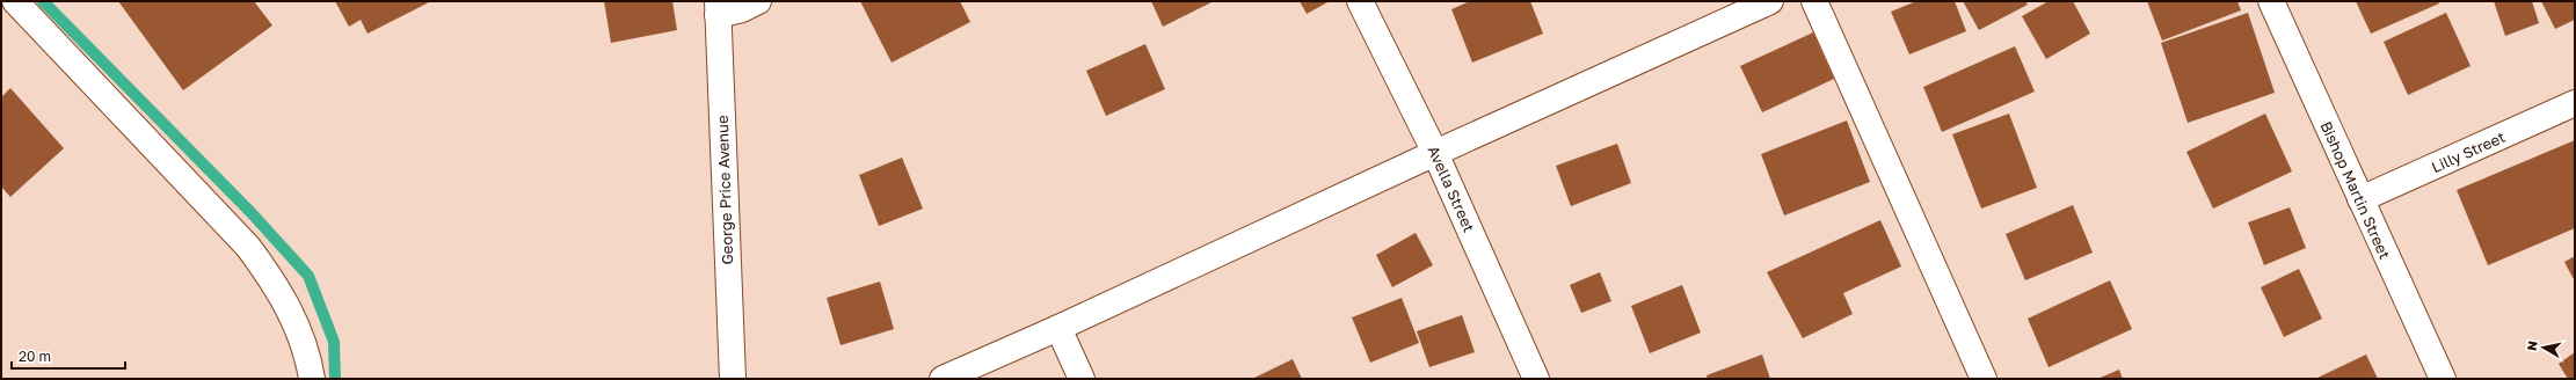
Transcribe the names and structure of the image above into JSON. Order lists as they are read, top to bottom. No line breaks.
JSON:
{"streets":{"street":["Lilly Street","Avella Street","George Price Avenue","Bishop Martin Street"]},"crossings":[["Lilly Street","Bishop Martin Street"]],"scale_bar":"20 m","north":"left"}
